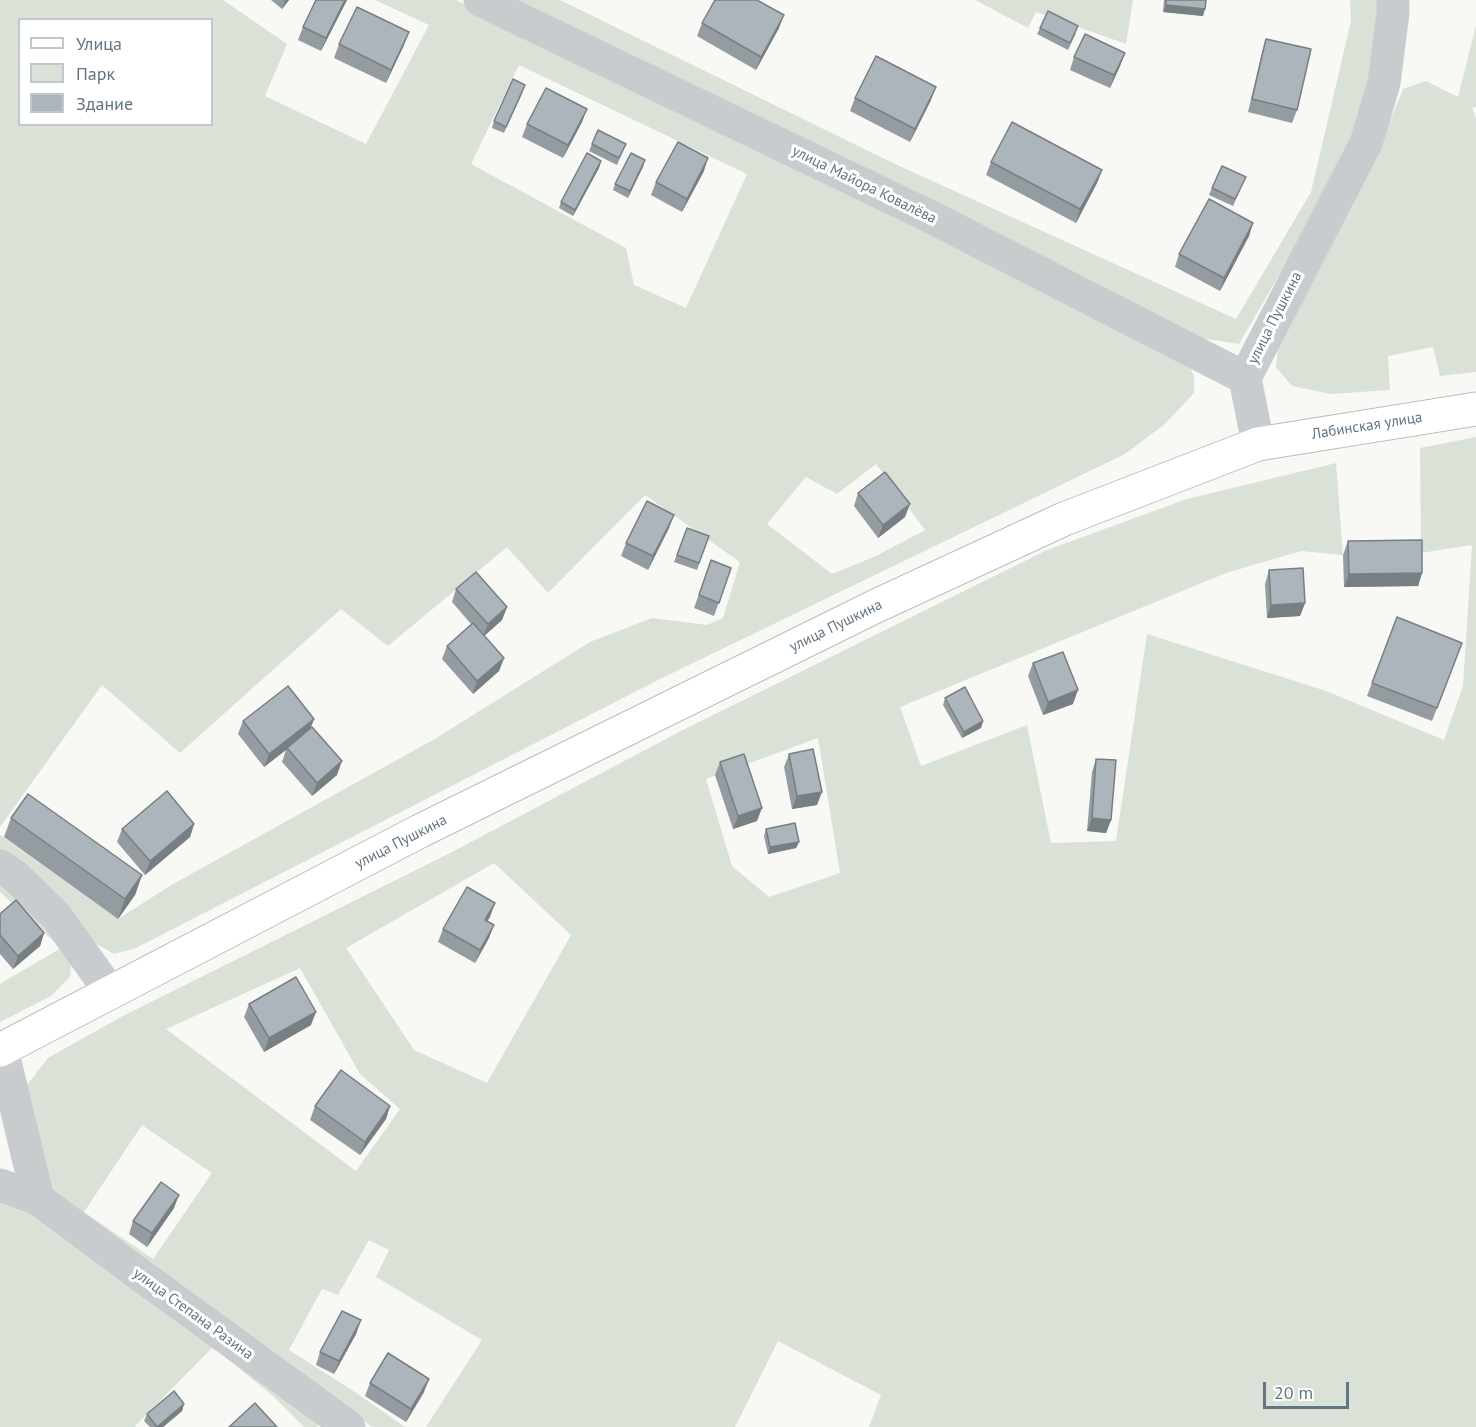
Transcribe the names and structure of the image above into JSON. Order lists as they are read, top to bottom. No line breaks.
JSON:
{"streets":{"main road":["улица Пушкина","Лабинская улица"],"street":["улица Майора Ковалёва","улица Степана Разина"]},"crossings":[["улица Майора Ковалёва","улица Пушкина"],["улица Пушкина","Лабинская улица"]],"legend":["Улица","Парк","Здание"],"scale_bar":"20 m"}
